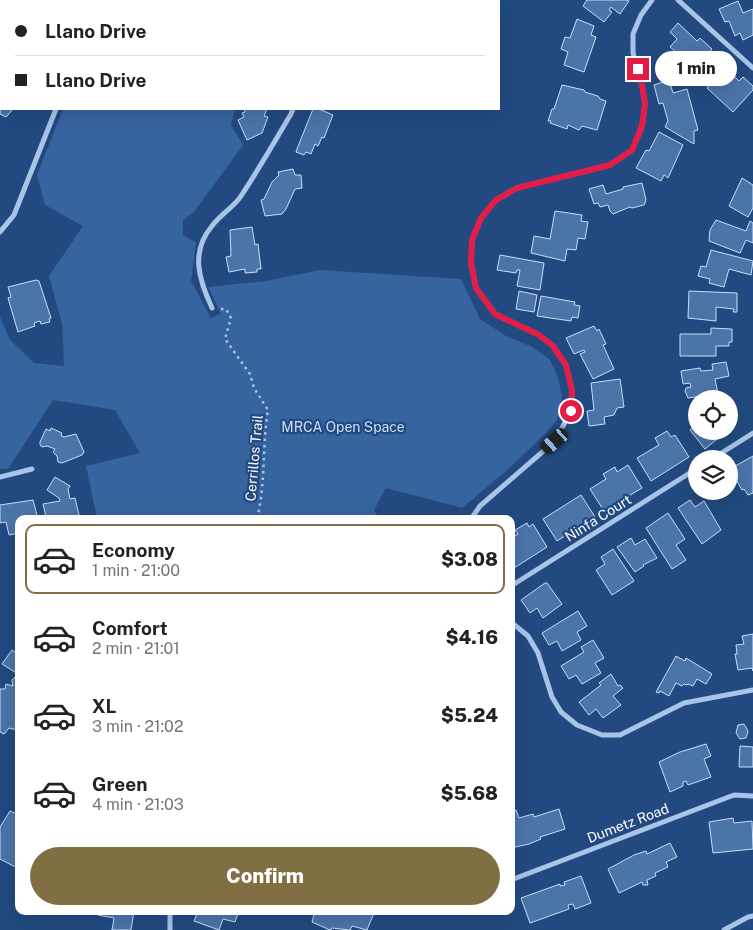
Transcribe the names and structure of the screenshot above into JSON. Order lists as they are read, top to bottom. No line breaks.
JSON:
{"streets":{"street":["Ninfa Court","Dumetz Road"],"path":["Cerrillos Trail"]},"parks":["MRCA Open Space"],"page":{"banner":["Llano Drive","Llano Drive"],"bubble":"1 min","list":[{"name":"Economy","note":"1 min · 21:00","value":"$3.08"},{"name":"Comfort","note":"2 min · 21:01","value":"$4.16"},{"name":"XL","note":"3 min · 21:02","value":"$5.24"},{"name":"Green","note":"4 min · 21:03","value":"$5.68"}],"buttons":"Confirm"}}
